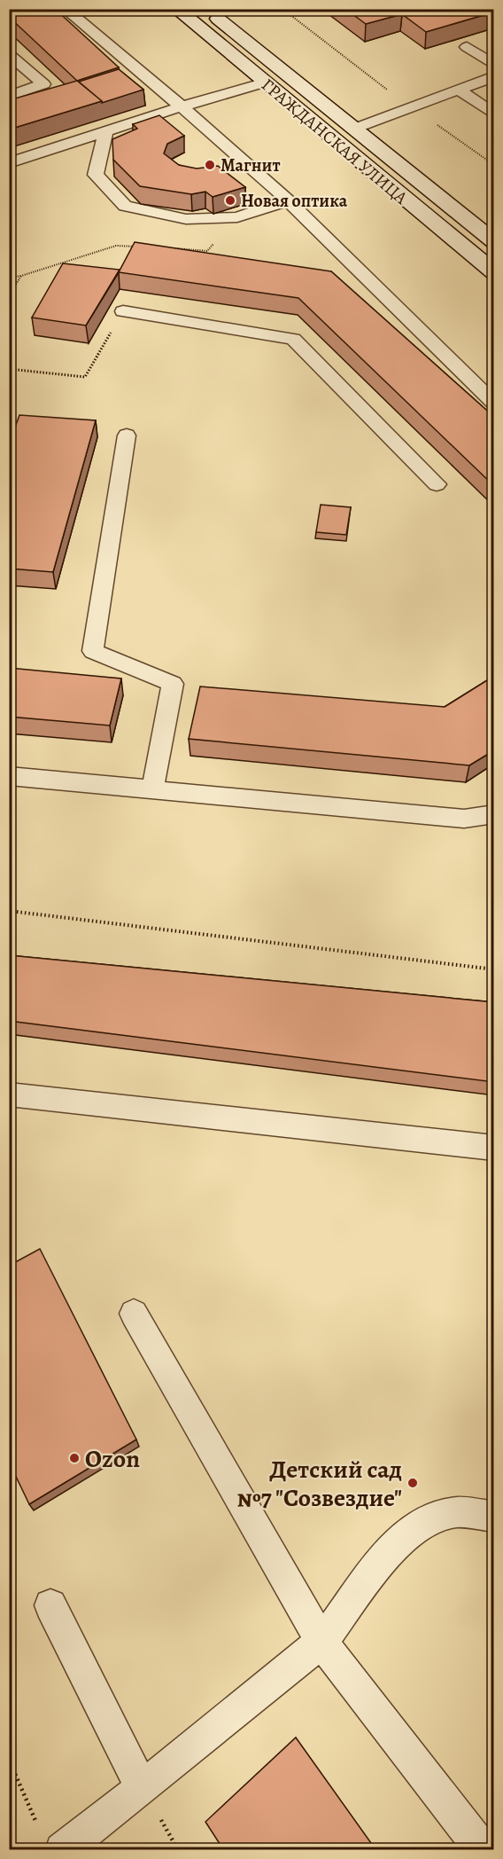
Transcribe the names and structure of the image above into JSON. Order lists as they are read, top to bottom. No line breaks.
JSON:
{"streets":{"main road":["ГРАЖДАНСКАЯ УЛИЦА"]},"places":["Магнит","Новая оптика","Ozon","Детский сад №7 \"Созвездие\""]}
